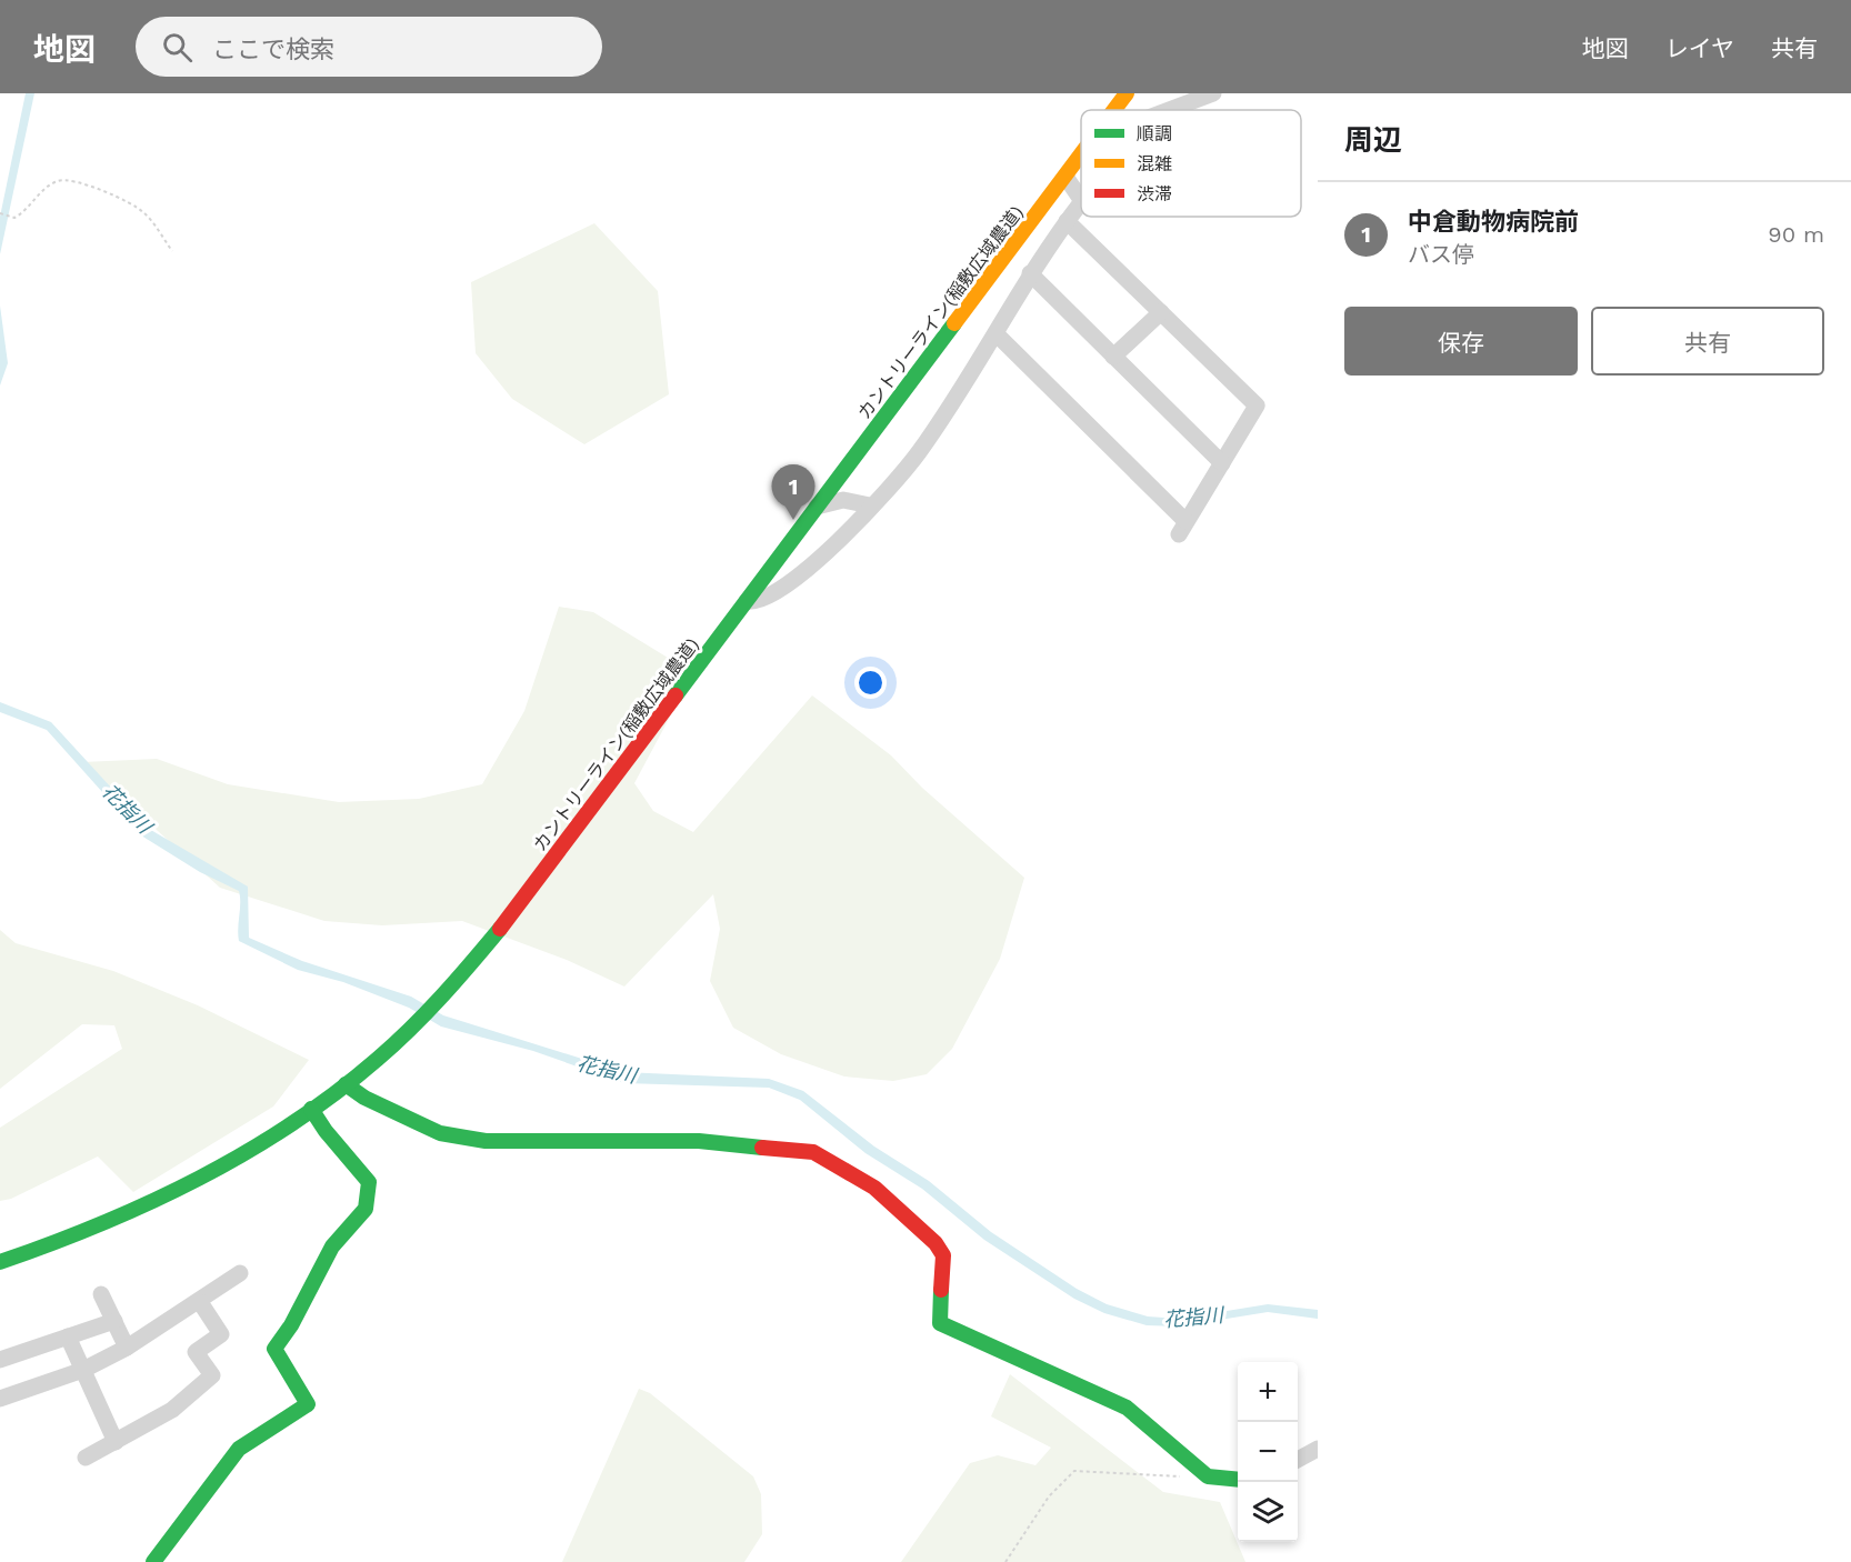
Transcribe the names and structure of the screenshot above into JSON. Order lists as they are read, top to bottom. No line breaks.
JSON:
{"streets":{"street":["カントリーライン(稲敷広域農道)"]},"water":["花指川"],"legend":["順調","混雑","渋滞"],"page":{"header":"地図","search":"ここで検索","nav":["地図","レイヤ","共有"],"heading":"周辺","list":[{"mark":"1","name":"中倉動物病院前","note":"バス停","value":"90 m"}],"buttons":["保存","共有"],"pins":"1","map_buttons":["+","−"]}}
